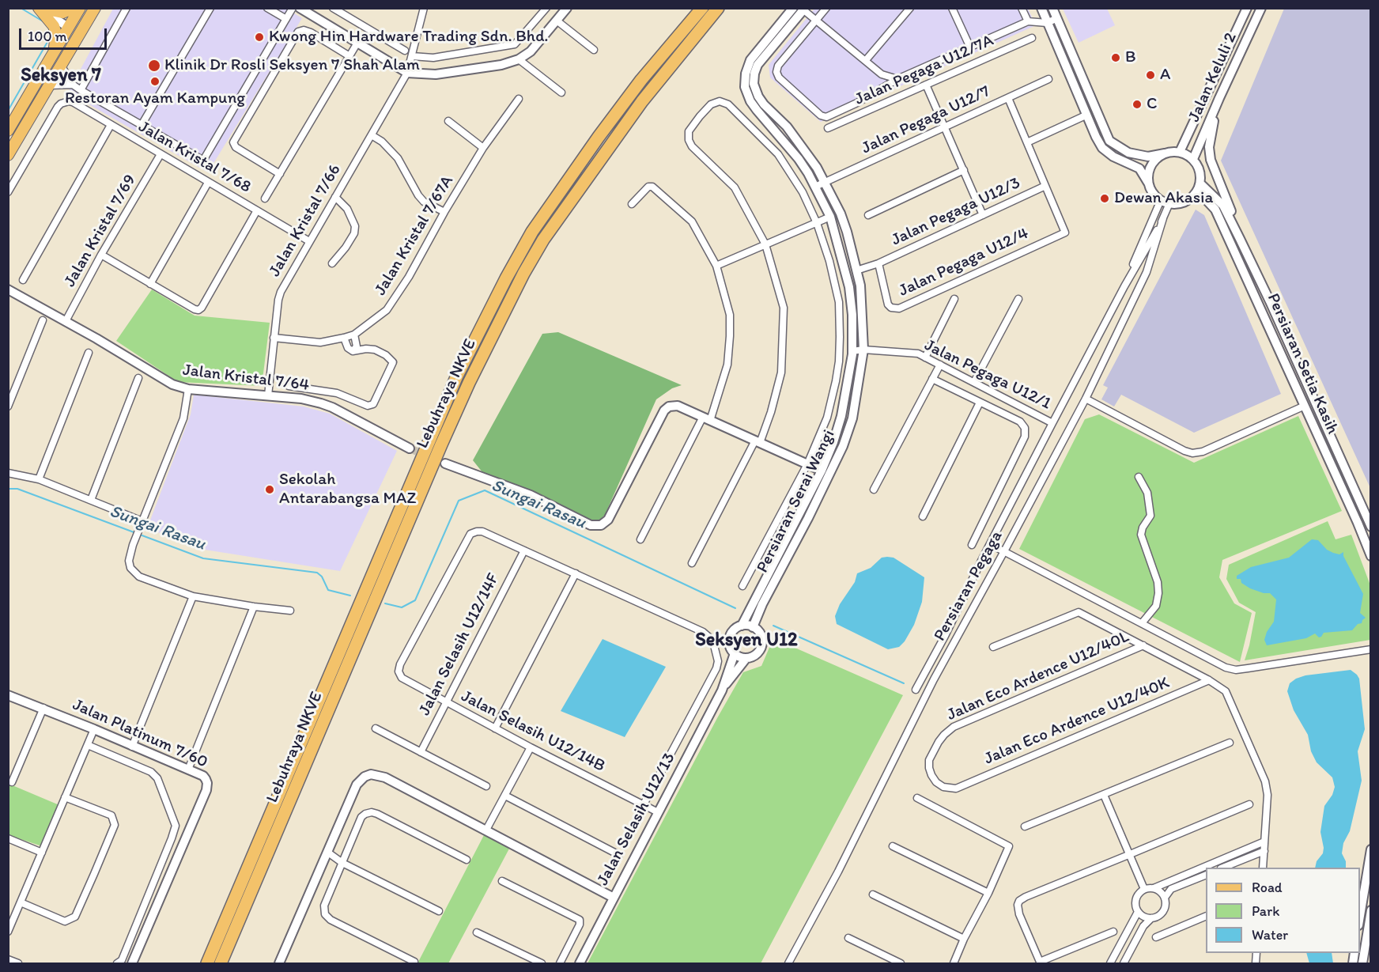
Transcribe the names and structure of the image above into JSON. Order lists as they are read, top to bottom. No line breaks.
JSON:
{"streets":{"highway":["Lebuhraya NKVE"],"street":["Jalan Pegaga U12/7A","Jalan Keluli 2","Jalan Pegaga U12/7","Jalan Kristal 7/68","Jalan Pegaga U12/3","Jalan Kristal 7/66","Jalan Kristal 7/69","Jalan Kristal 7/67A","Jalan Pegaga U12/4","Persiaran Setia Kasih","Jalan Pegaga U12/1","Jalan Kristal 7/64","Persiaran Serai Wangi","Persiaran Pegaga","Jalan Selasih U12/14F","Jalan Eco Ardence U12/40L","Jalan Eco Ardence U12/40K","Jalan Selasih U12/14B","Jalan Platinum 7/60","Jalan Selasih U12/13"]},"crossings":[["Jalan Keluli 2","Persiaran Setia Kasih"],["Jalan Keluli 2","Persiaran Pegaga"],["Jalan Pegaga U12/7","Persiaran Serai Wangi"],["Jalan Kristal 7/68","Jalan Kristal 7/66"],["Jalan Kristal 7/68","Jalan Kristal 7/69"],["Jalan Pegaga U12/3","Jalan Pegaga U12/4"],["Jalan Pegaga U12/3","Persiaran Serai Wangi"],["Jalan Kristal 7/66","Jalan Kristal 7/67A"],["Jalan Kristal 7/66","Jalan Kristal 7/64"],["Jalan Kristal 7/69","Jalan Kristal 7/64"],["Persiaran Setia Kasih","Persiaran Pegaga"],["Jalan Pegaga U12/1","Persiaran Serai Wangi"],["Jalan Pegaga U12/1","Persiaran Pegaga"],["Persiaran Serai Wangi","Jalan Selasih U12/13"],["Jalan Selasih U12/14F","Jalan Selasih U12/14B"],["Jalan Eco Ardence U12/40L","Jalan Eco Ardence U12/40K"],["Jalan Selasih U12/14B","Jalan Selasih U12/13"]],"districts":["Seksyen 7","Seksyen U12"],"water":["Sungai Rasau"],"places":["Kwong Hin Hardware Trading Sdn. Bhd.","B","Klinik Dr Rosli Seksyen 7 Shah Alam","A","Restoran Ayam Kampung","C","Dewan Akasia","Sekolah Antarabangsa MAZ"],"legend":["Road","Park","Water"],"scale_bar":"100 m"}
